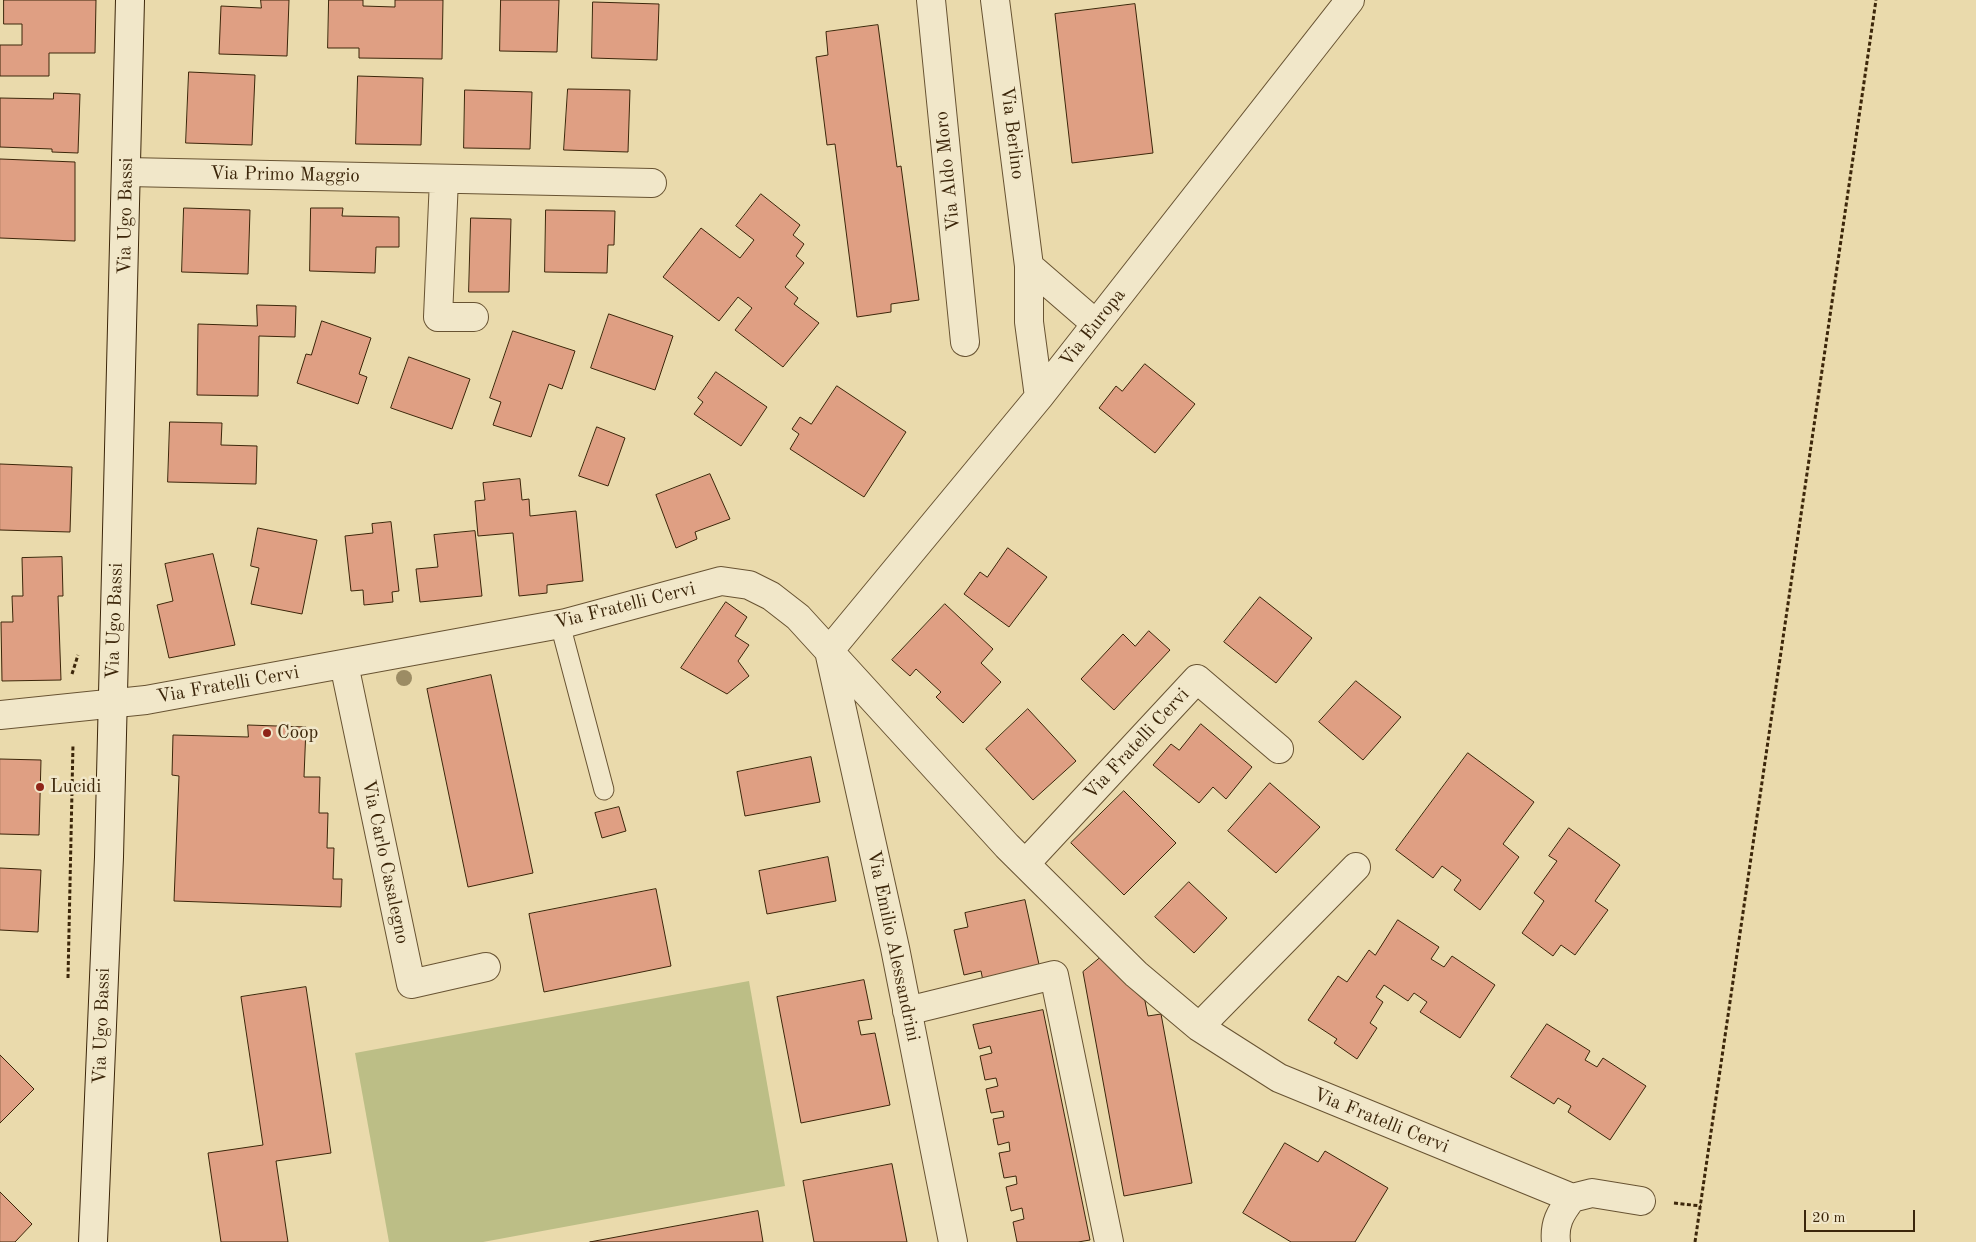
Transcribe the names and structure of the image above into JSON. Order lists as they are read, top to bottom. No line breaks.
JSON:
{"streets":{"street":["Via Berlino","Via Aldo Moro","Via Primo Maggio","Via Ugo Bassi","Via Europa","Via Fratelli Cervi","Via Carlo Casalegno","Via Emilio Alessandrini"]},"crossings":[["Via Berlino","Via Europa"],["Via Primo Maggio","Via Ugo Bassi"],["Via Ugo Bassi","Via Fratelli Cervi"],["Via Europa","Via Fratelli Cervi"],["Via Europa","Via Emilio Alessandrini"],["Via Fratelli Cervi","Via Carlo Casalegno"],["Via Fratelli Cervi","Via Emilio Alessandrini"]],"places":["Coop","Lucidi"],"scale_bar":"20 m"}
